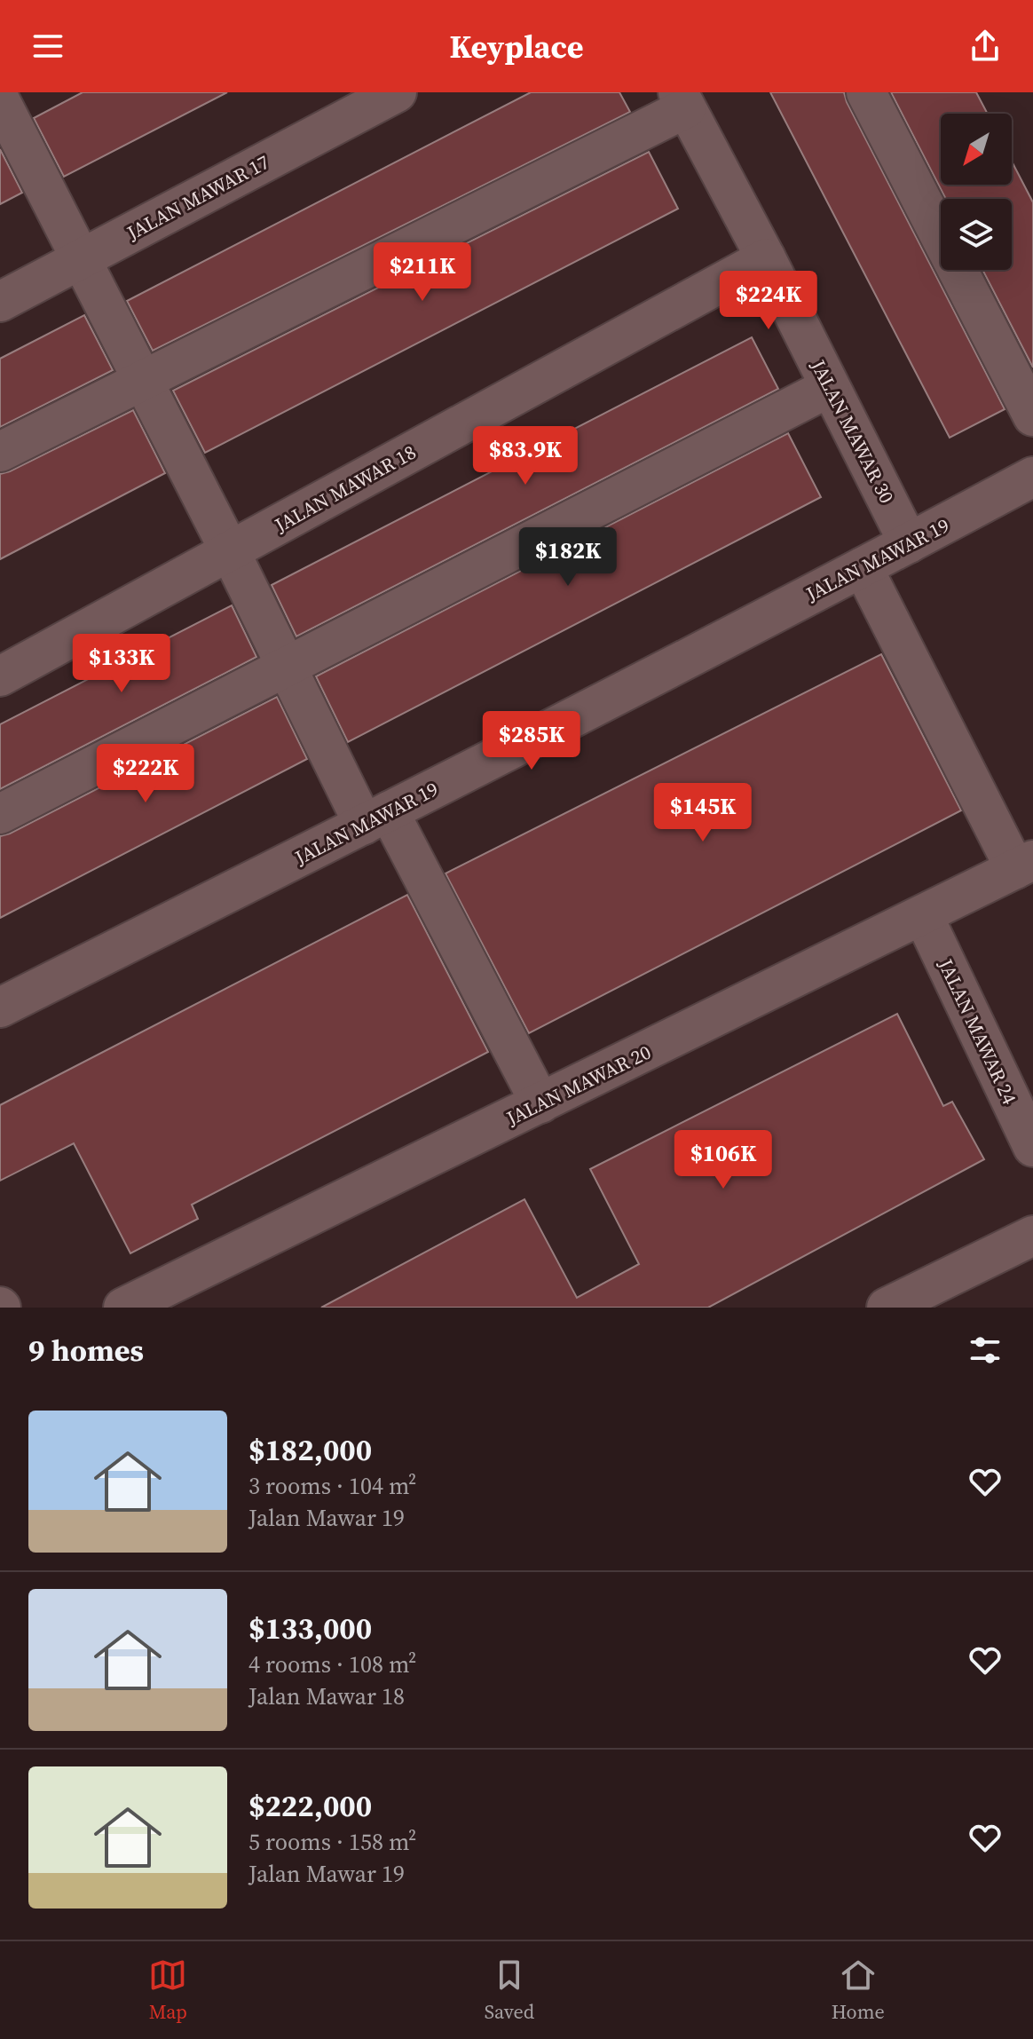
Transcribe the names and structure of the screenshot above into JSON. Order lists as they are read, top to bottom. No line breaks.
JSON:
{"streets":{"street":["JALAN MAWAR 17","JALAN MAWAR 30","JALAN MAWAR 18","JALAN MAWAR 19","JALAN MAWAR 24","JALAN MAWAR 20"]},"crossings":[["JALAN MAWAR 30","JALAN MAWAR 18"],["JALAN MAWAR 30","JALAN MAWAR 19"],["JALAN MAWAR 24","JALAN MAWAR 20"]],"north":"bottom left","page":{"header":"Keyplace","price":["$211K","$224K","$83.9K","$182K","$133K","$285K","$222K","$145K","$106K"],"heading":"9 homes","list":[{"name":"$182,000","note":"3 rooms · 104 m² · Jalan Mawar 19"},{"name":"$133,000","note":"4 rooms · 108 m² · Jalan Mawar 18"},{"name":"$222,000","note":"5 rooms · 158 m² · Jalan Mawar 19"}],"tabs":["Map","Saved","Home"]}}
